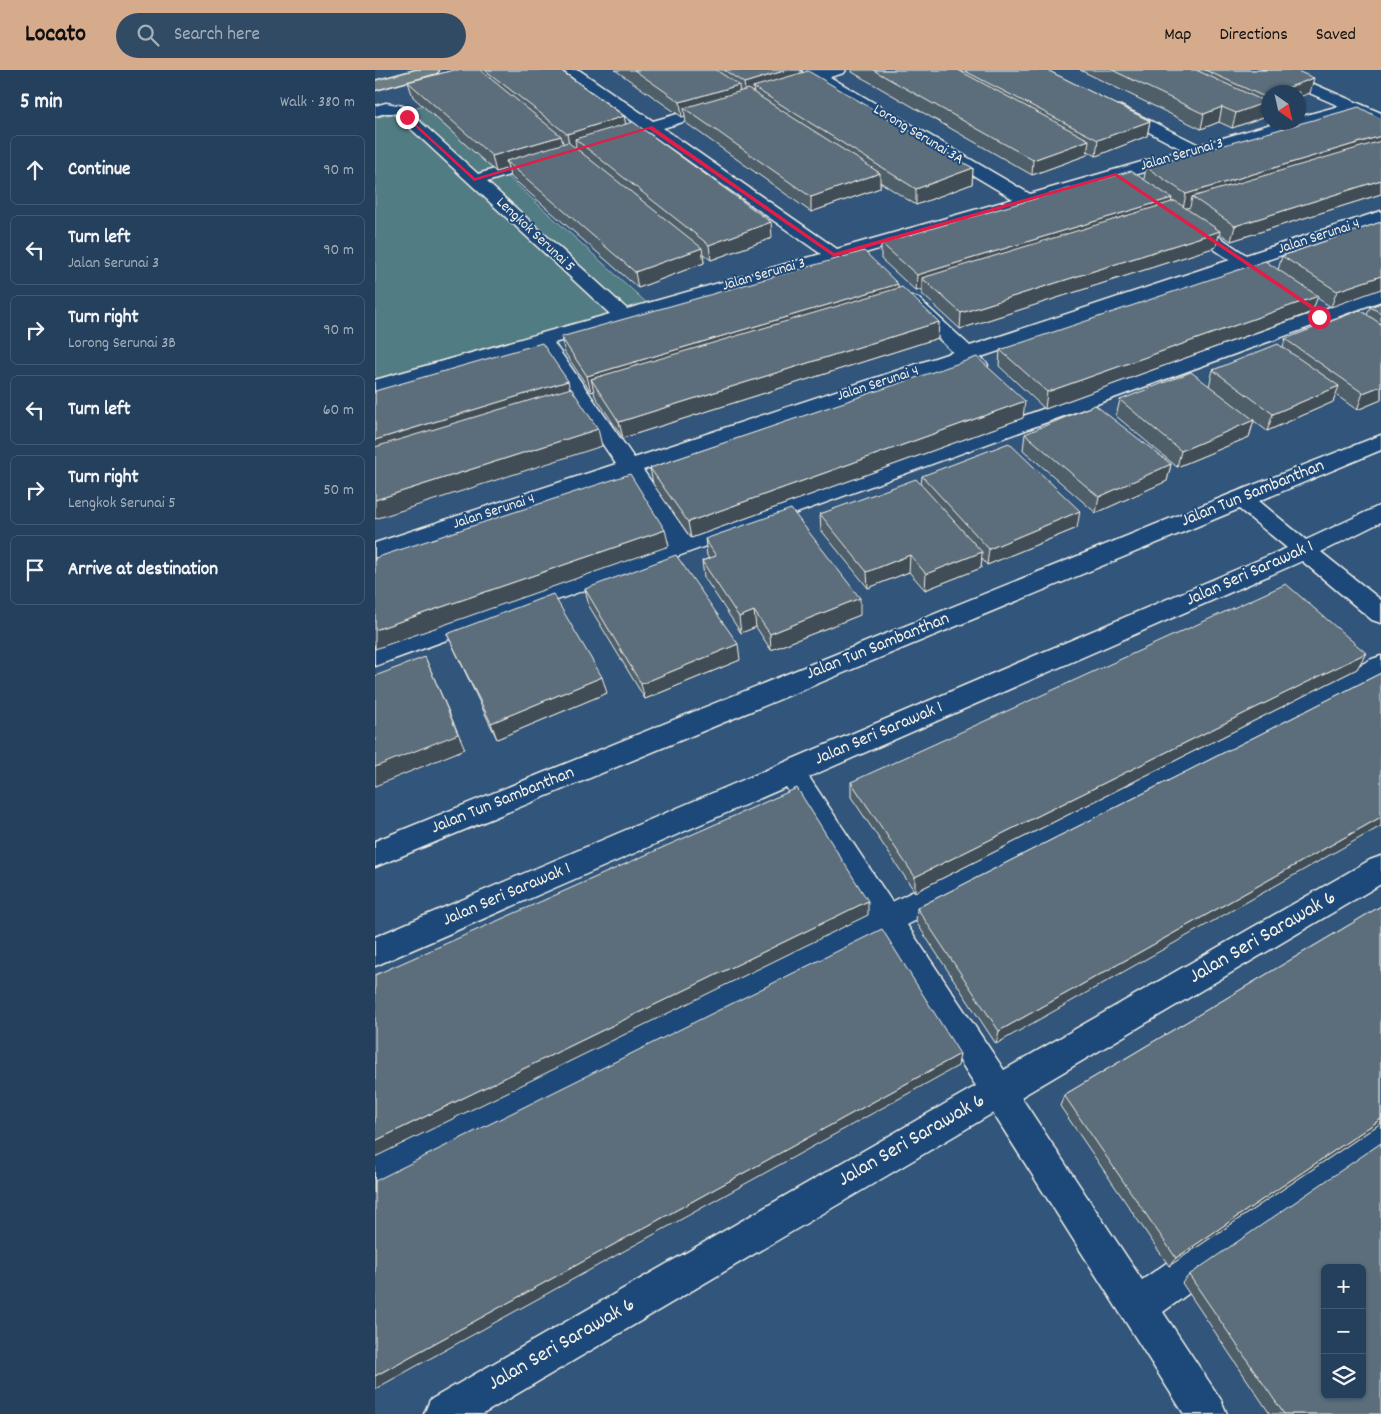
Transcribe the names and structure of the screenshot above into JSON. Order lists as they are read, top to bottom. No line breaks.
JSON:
{"streets":{"street":["Lorong Serunai 3A","Jalan Serunai 3","Lengkok Serunai 5","Jalan Serunai 4","Jalan Tun Sambanthan","Jalan Seri Sarawak 1","Jalan Seri Sarawak 6"]},"crossings":[["Lorong Serunai 3A","Jalan Serunai 3"],["Jalan Serunai 3","Lengkok Serunai 5"]],"north":"bottom right","page":{"header":"Locato","search":"Search here","nav":["Map","Directions","Saved"],"heading":["5 min","Walk · 380 m"],"list":[["Continue","90 m"],["Turn left","Jalan Serunai 3","90 m"],["Turn right","Lorong Serunai 3B","90 m"],["Turn left","60 m"],["Turn right","Lengkok Serunai 5","50 m"],"Arrive at destination"],"map_buttons":["+","−"]}}
